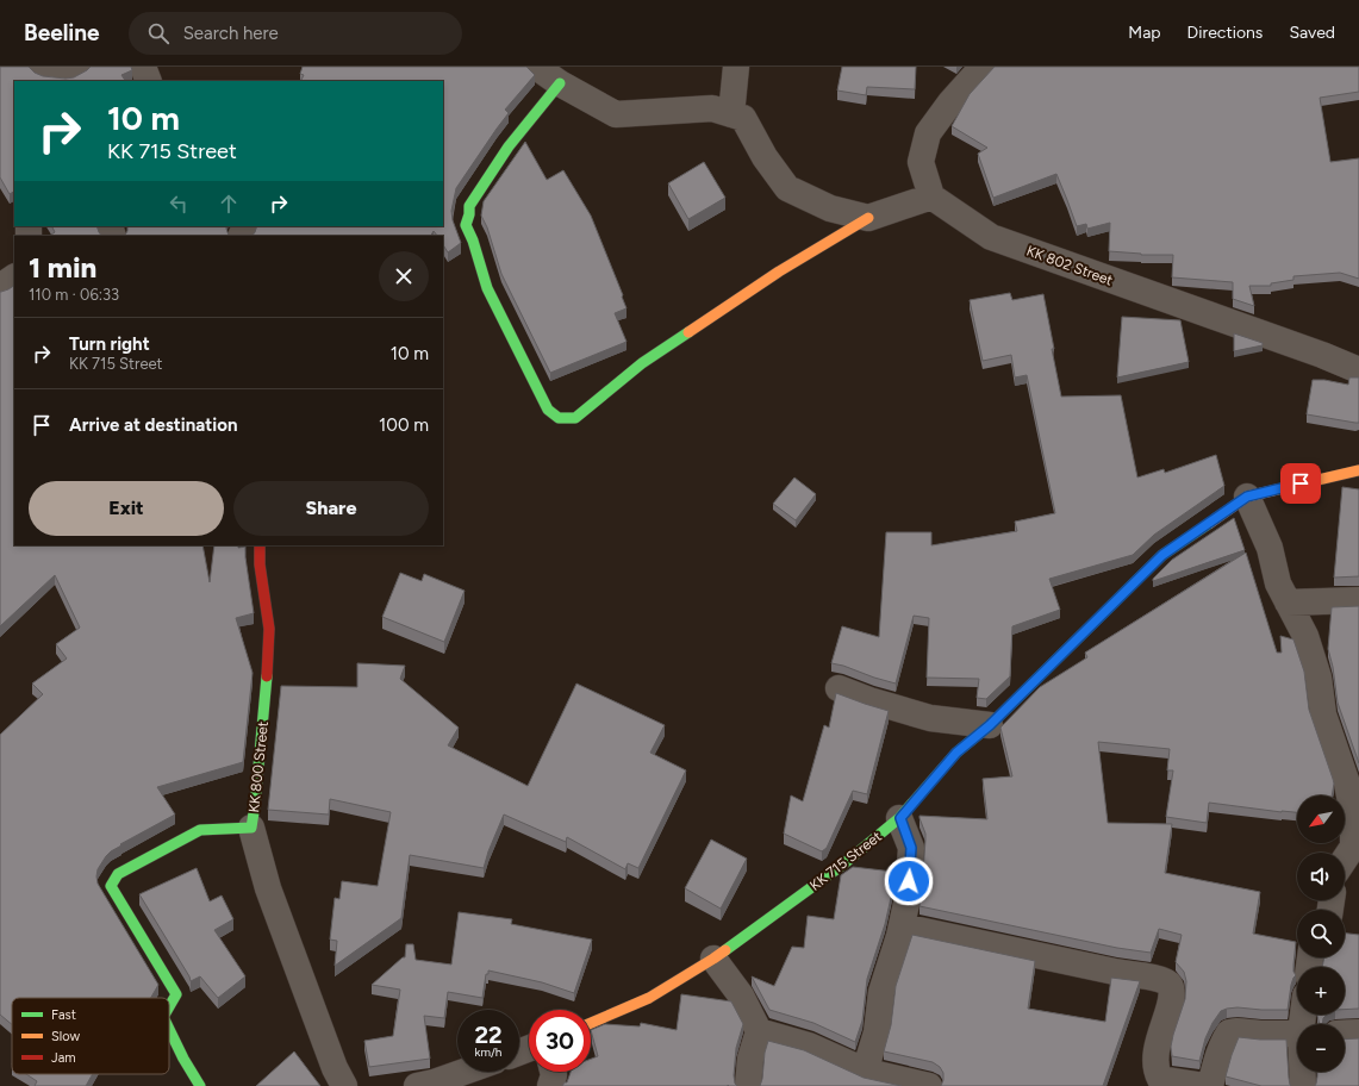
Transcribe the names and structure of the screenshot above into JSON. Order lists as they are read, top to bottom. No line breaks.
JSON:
{"streets":{"street":["KK 802 Street","KK 800 Street","KK 715 Street"]},"legend":["Fast","Slow","Jam"],"north":"bottom left","page":{"header":"Beeline","search":"Search here","nav":["Map","Directions","Saved"],"turn":["10 m","KK 715 Street"],"heading":["1 min","110 m · 06:33"],"list":[{"name":"Turn right","note":"KK 715 Street","value":"10 m"},{"name":"Arrive at destination","value":"100 m"}],"buttons":["Exit","Share"],"map_buttons":["+","−"],"speed":"22 km/h","limit":"30"}}
